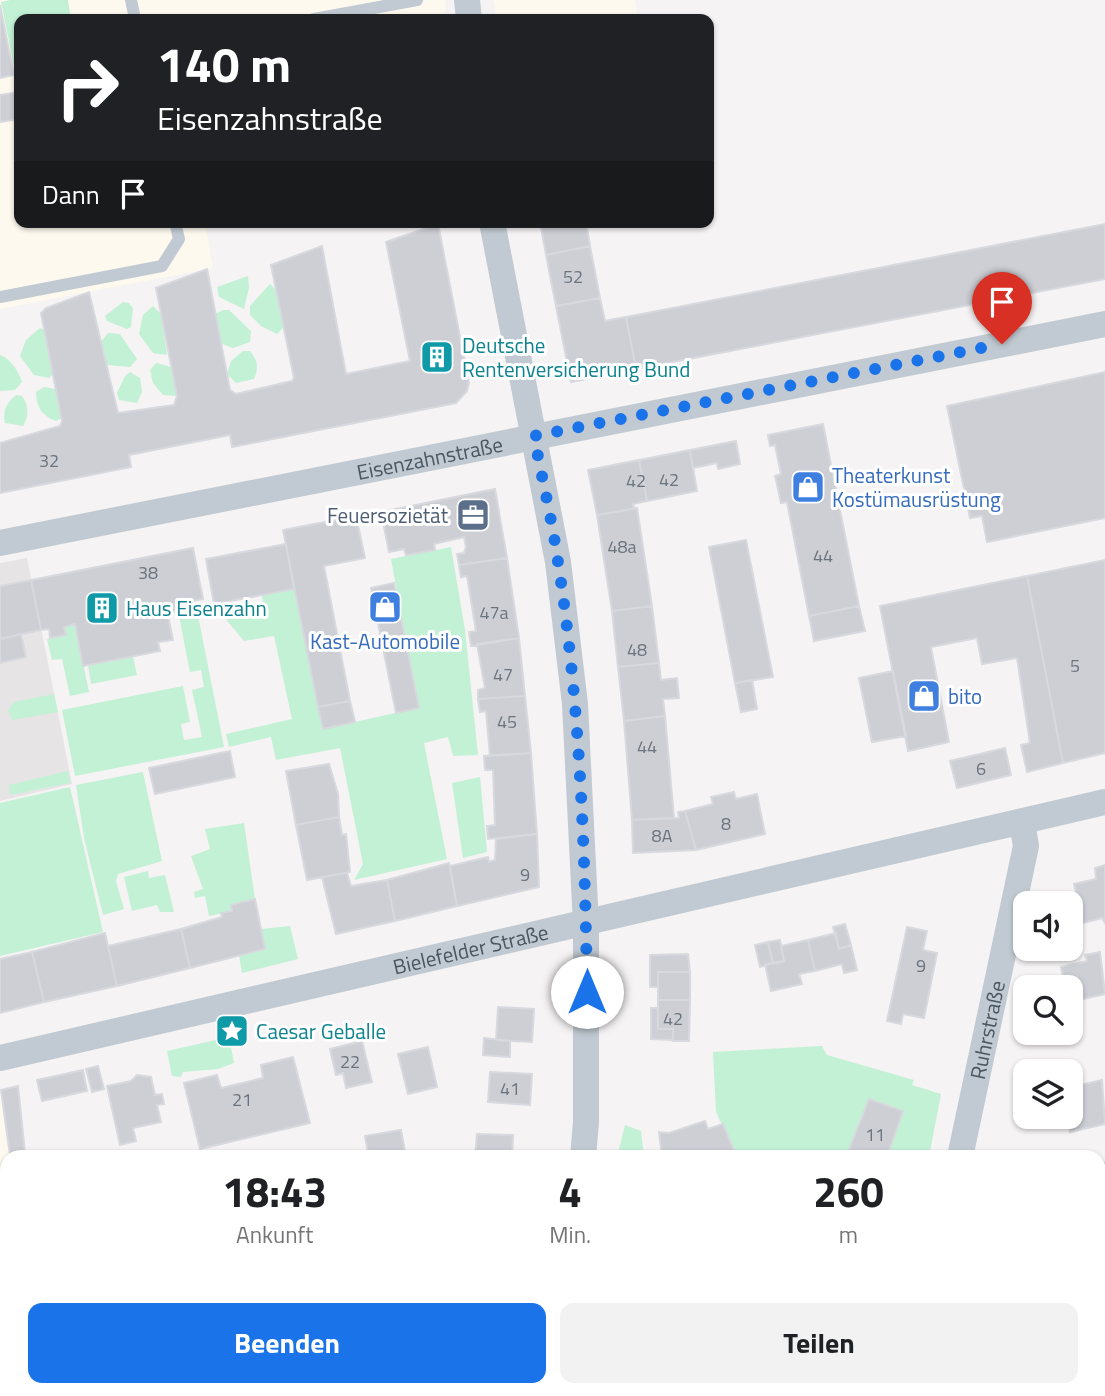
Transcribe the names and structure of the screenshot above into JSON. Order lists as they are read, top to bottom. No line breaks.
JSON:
{"streets":{"street":["Eisenzahnstraße","Bielefelder Straße","Ruhrstraße"]},"crossings":[["Bielefelder Straße","Ruhrstraße"]],"places":{"building":["Deutsche Rentenversicherung Bund","Haus Eisenzahn"],"shop":["Theaterkunst Kostümausrüstung","Kast-Automobile","bito"],"office":["Feuersozietät"],"place":["Caesar Geballe"]},"house_numbers":["52","32","42","42","48a","44","38","47a","48","5","47","45","44","6","8","8A","9","9","42","22","41","21","11"],"page":{"turn":["140 m","Eisenzahnstraße"],"then":"Dann","eta":["18:43","Ankunft","4","Min.","260","m"],"buttons":["Beenden","Teilen"]}}
